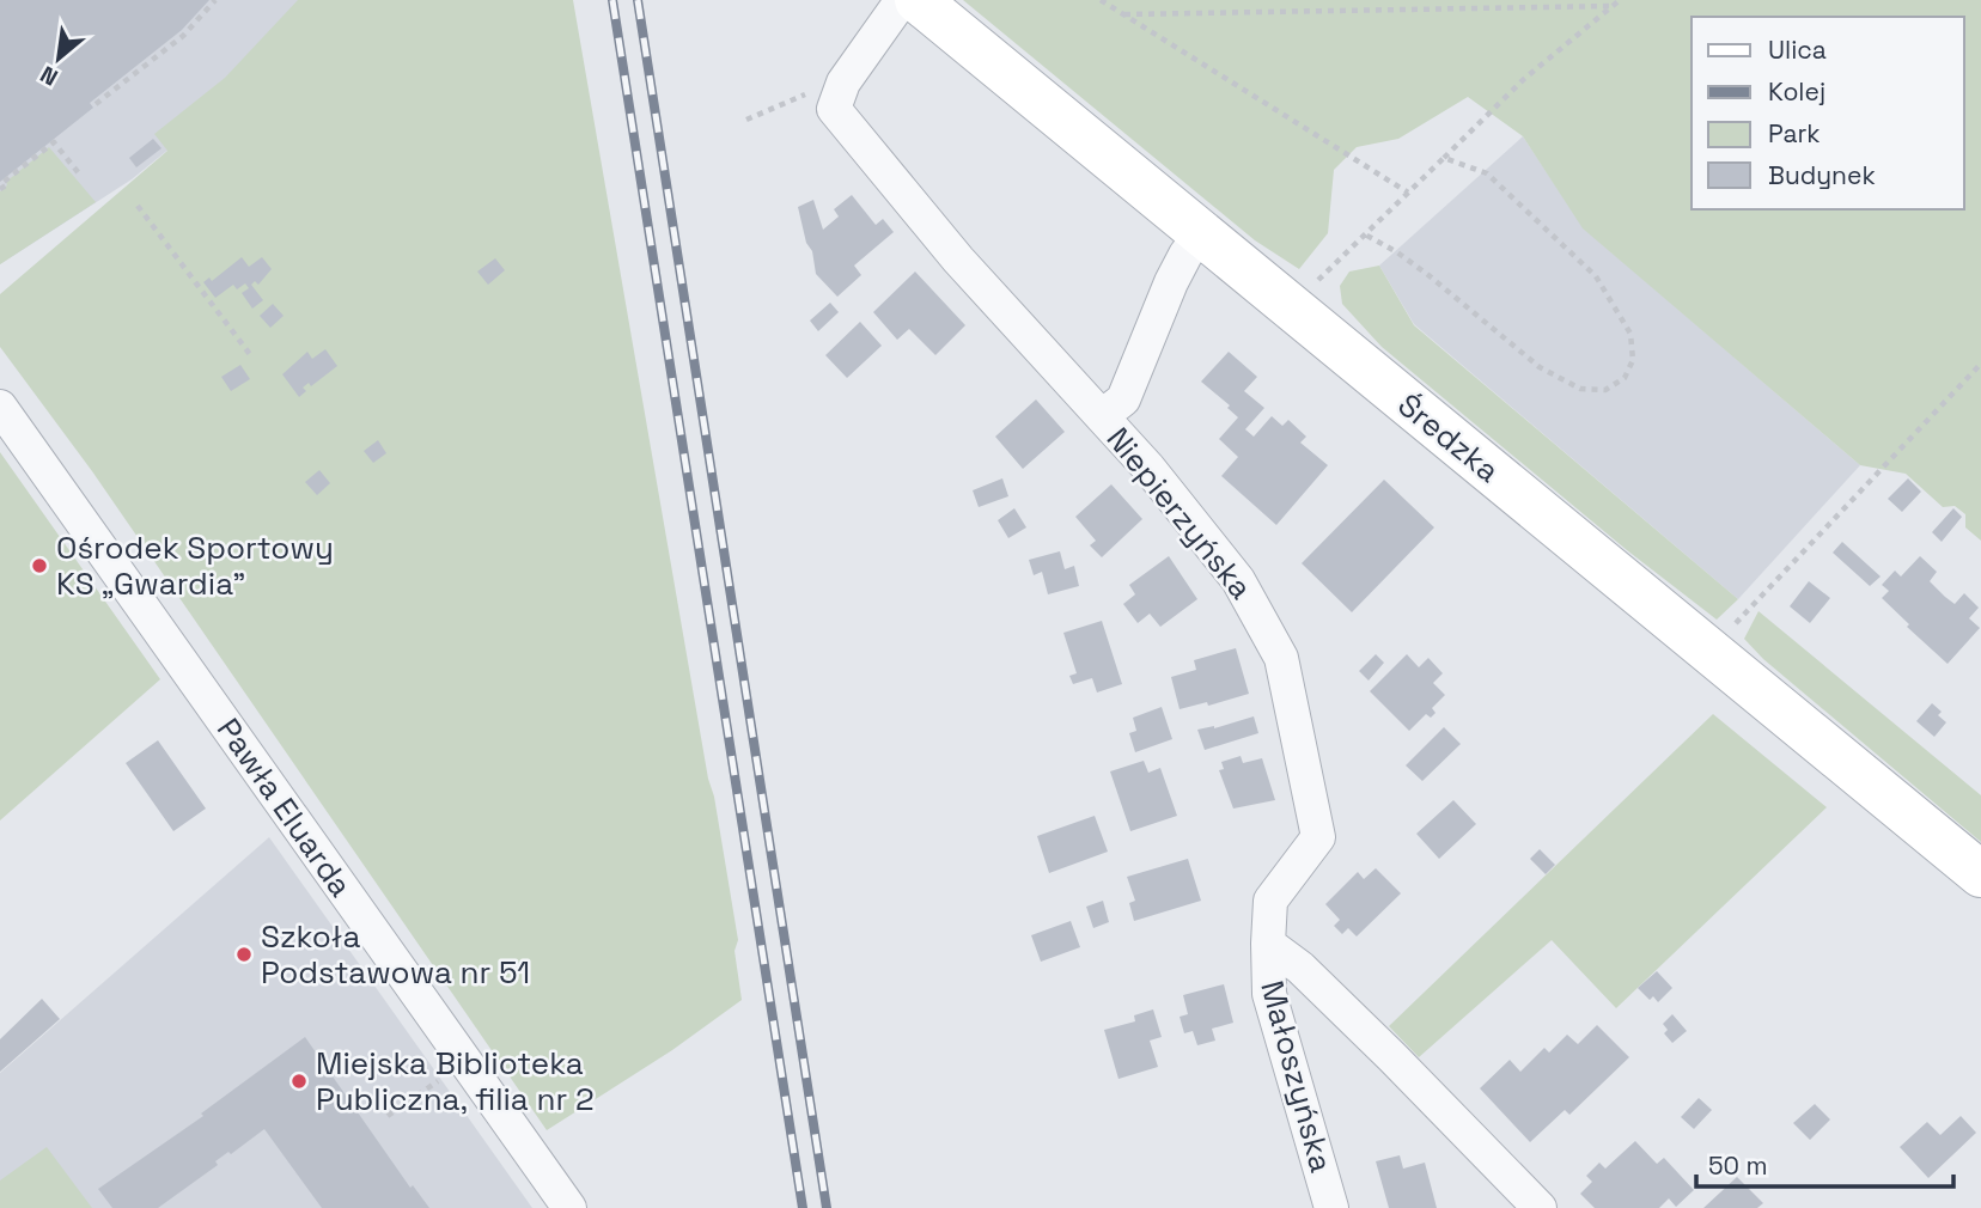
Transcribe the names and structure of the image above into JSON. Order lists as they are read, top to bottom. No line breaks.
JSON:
{"streets":{"main road":["Średzka"],"street":["Niepierzyńska","Pawła Eluarda","Małoszyńska"]},"crossings":[["Niepierzyńska","Małoszyńska"]],"places":["Ośrodek Sportowy KS „Gwardia”","Szkoła Podstawowa nr 51","Miejska Biblioteka Publiczna, filia nr 2"],"legend":["Ulica","Kolej","Park","Budynek"],"scale_bar":"50 m","north":"bottom left"}
